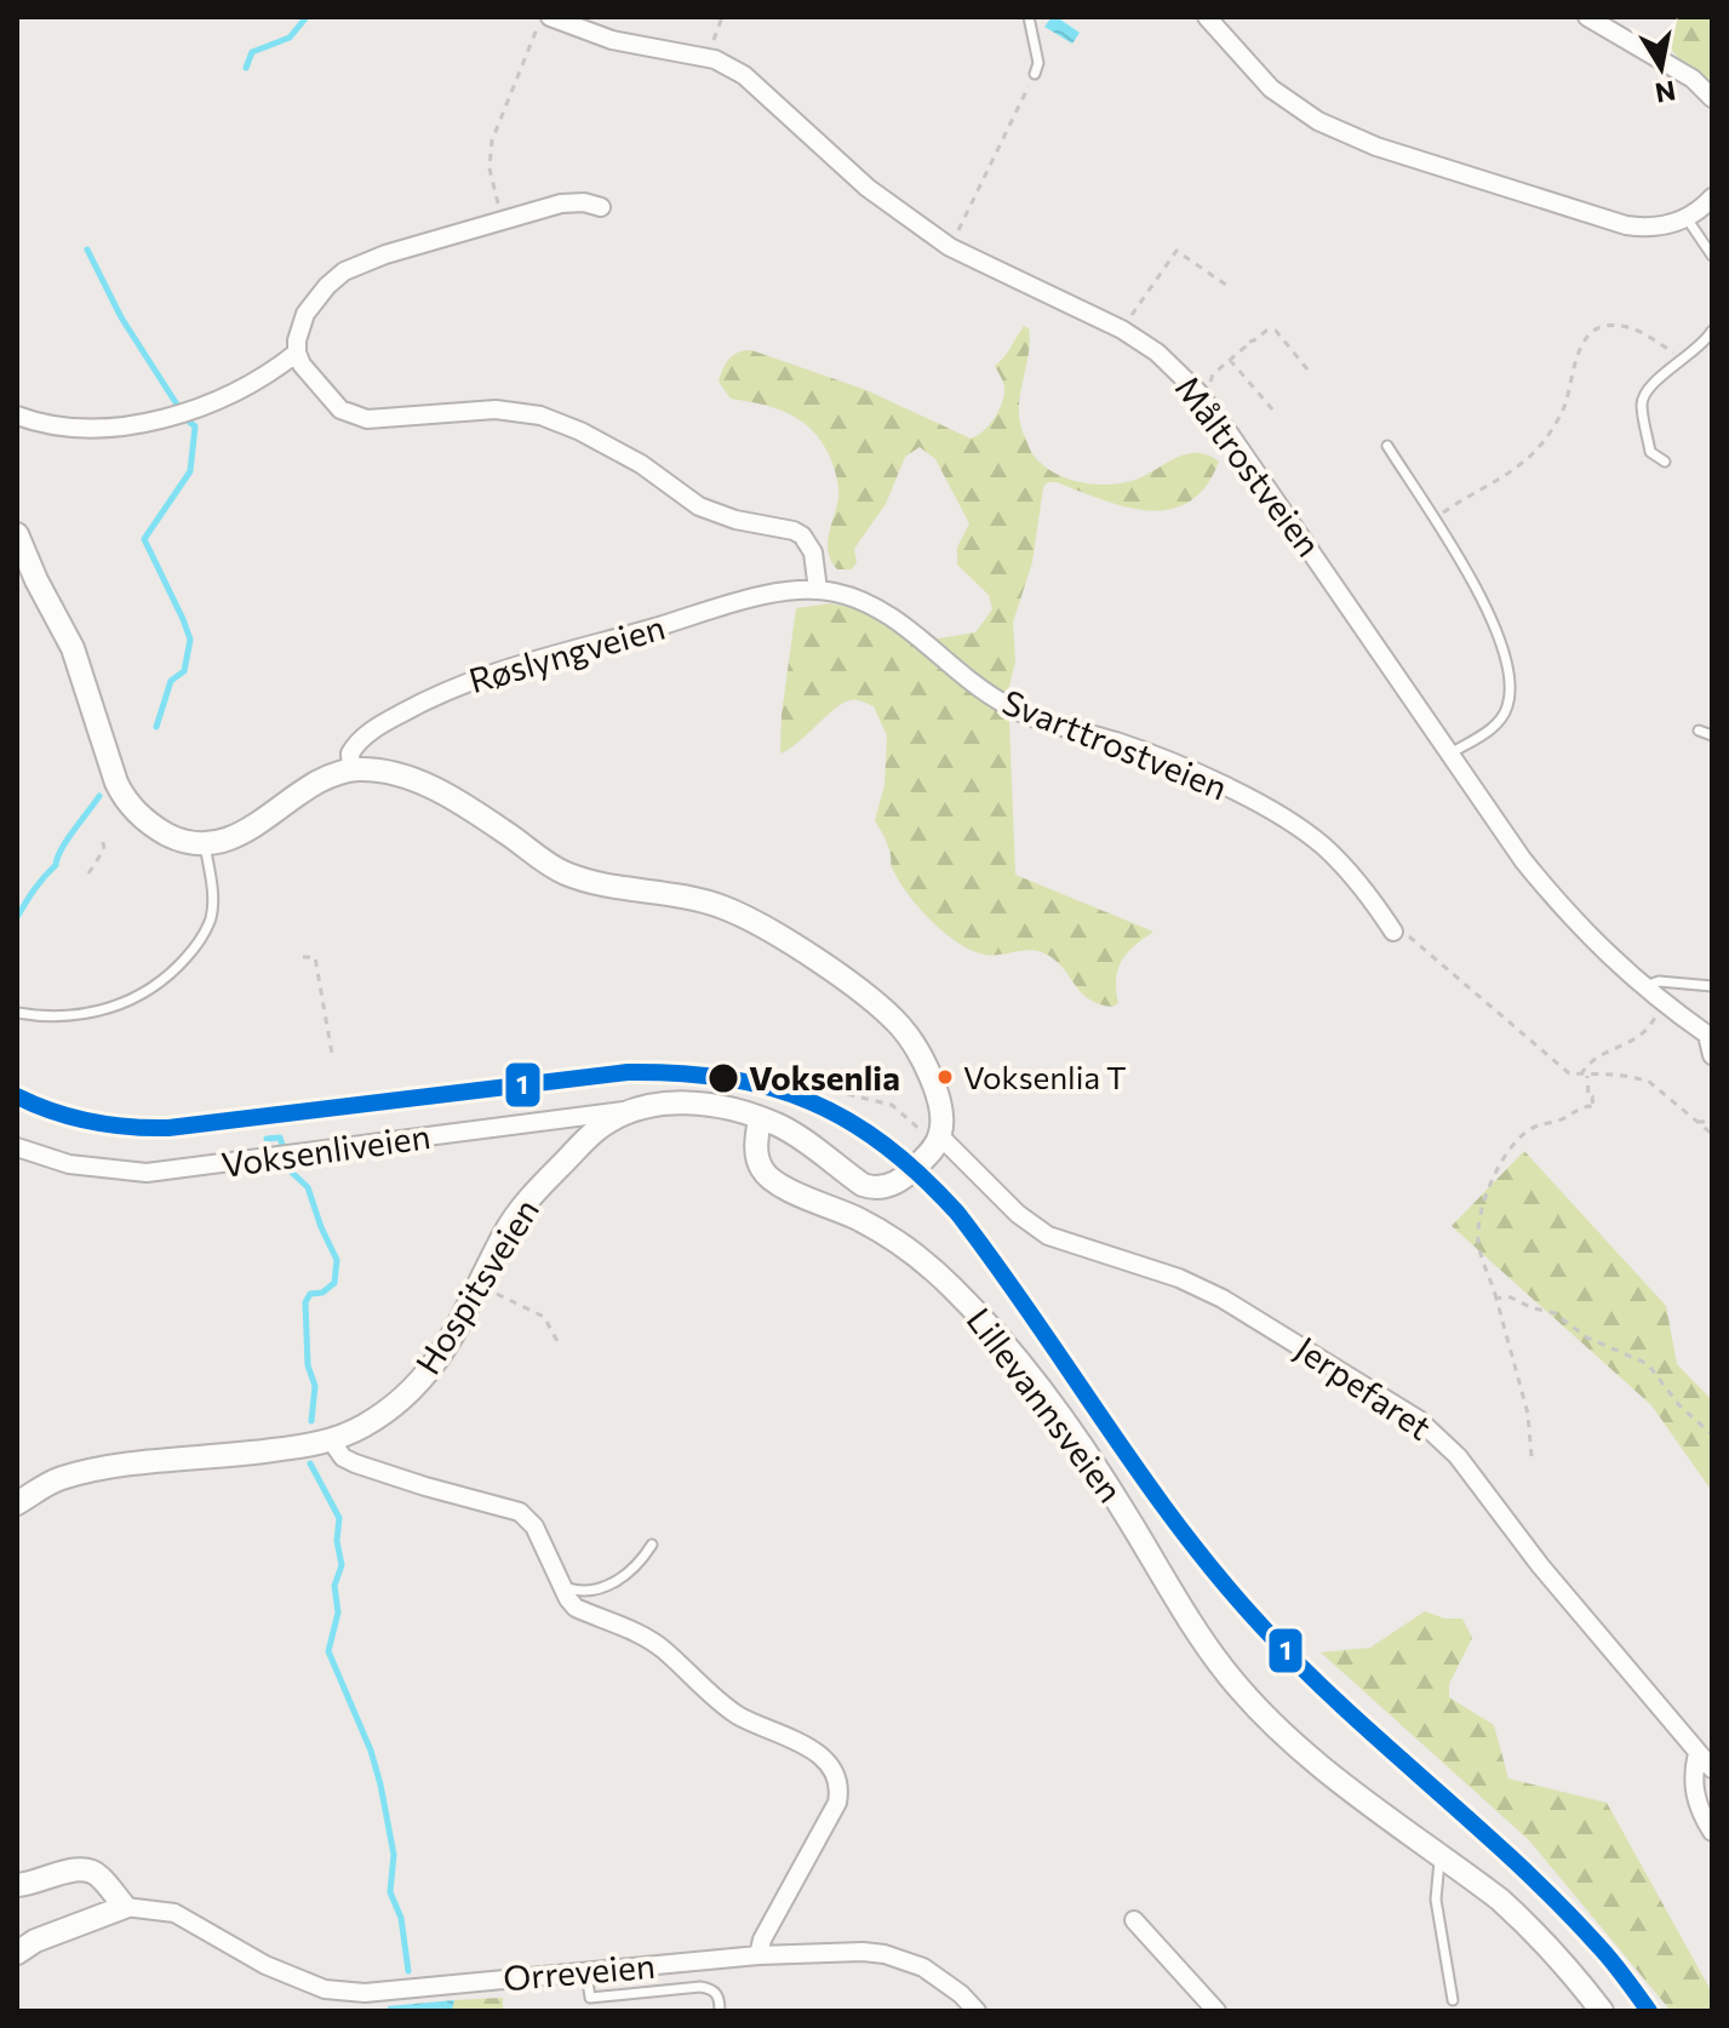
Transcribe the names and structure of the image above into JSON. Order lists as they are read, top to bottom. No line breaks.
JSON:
{"streets":{"street":["Måltrostveien","Røslyngveien","Svarttrostveien","Voksenliveien","Hospitsveien","Jerpefaret","Lillevannsveien","Orreveien"]},"crossings":[["Røslyngveien","Svarttrostveien"],["Voksenliveien","Hospitsveien"],["Hospitsveien","Lillevannsveien"]],"places":["Voksenlia T","Voksenlia"],"lines":["transit line 1"],"north":"bottom"}
